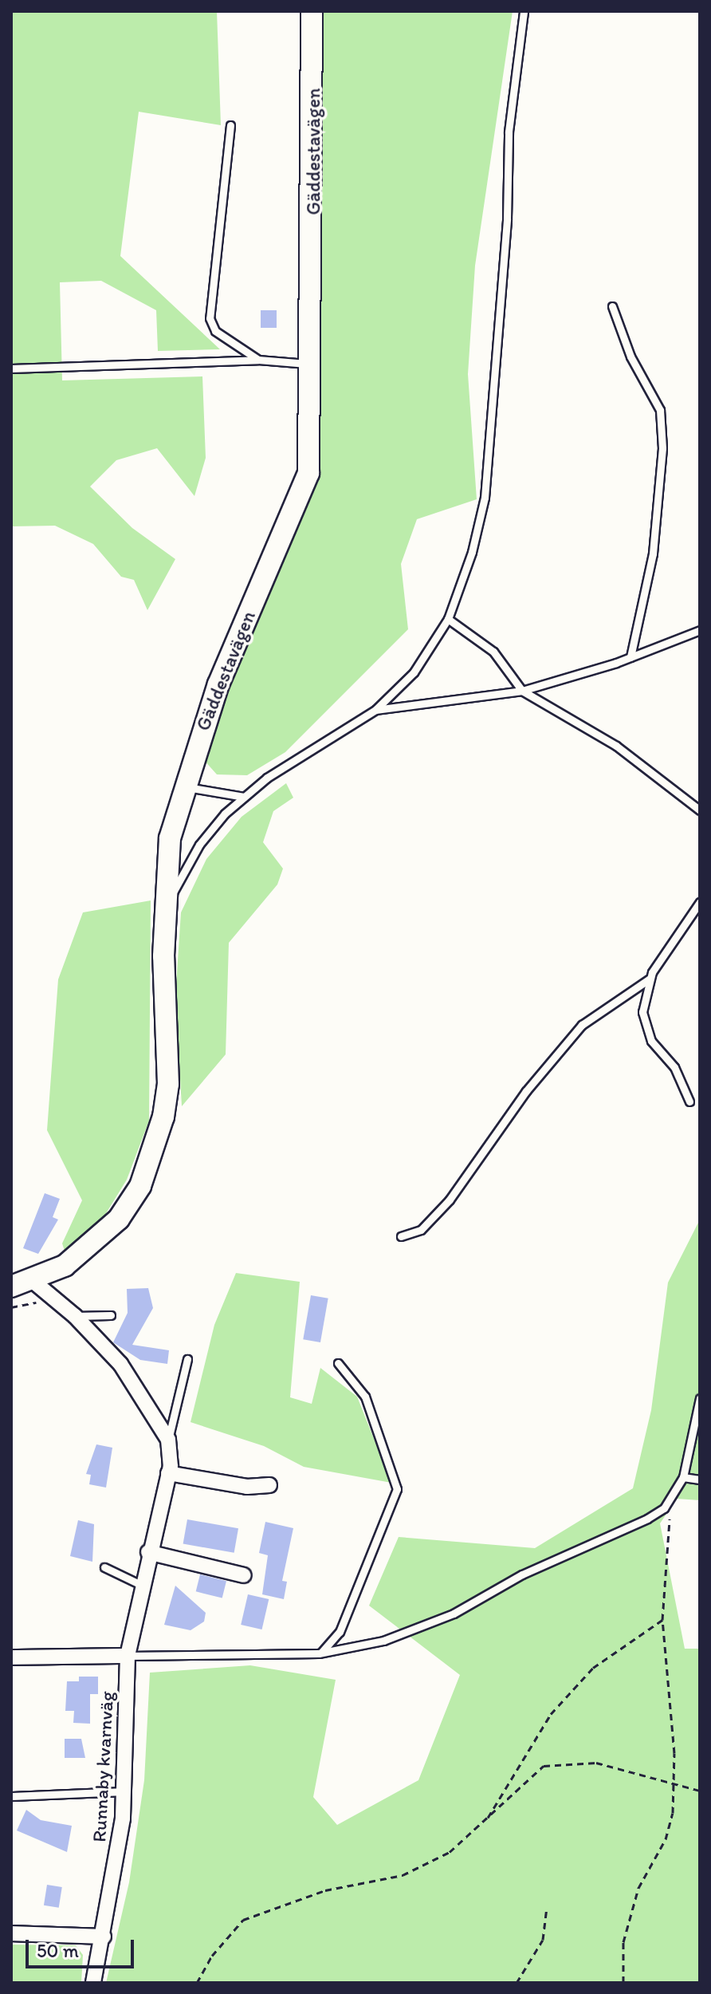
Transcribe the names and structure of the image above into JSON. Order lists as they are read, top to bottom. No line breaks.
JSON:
{"streets":{"street":["Gäddestavägen","Runnaby kvarnväg"]},"scale_bar":"50 m"}
